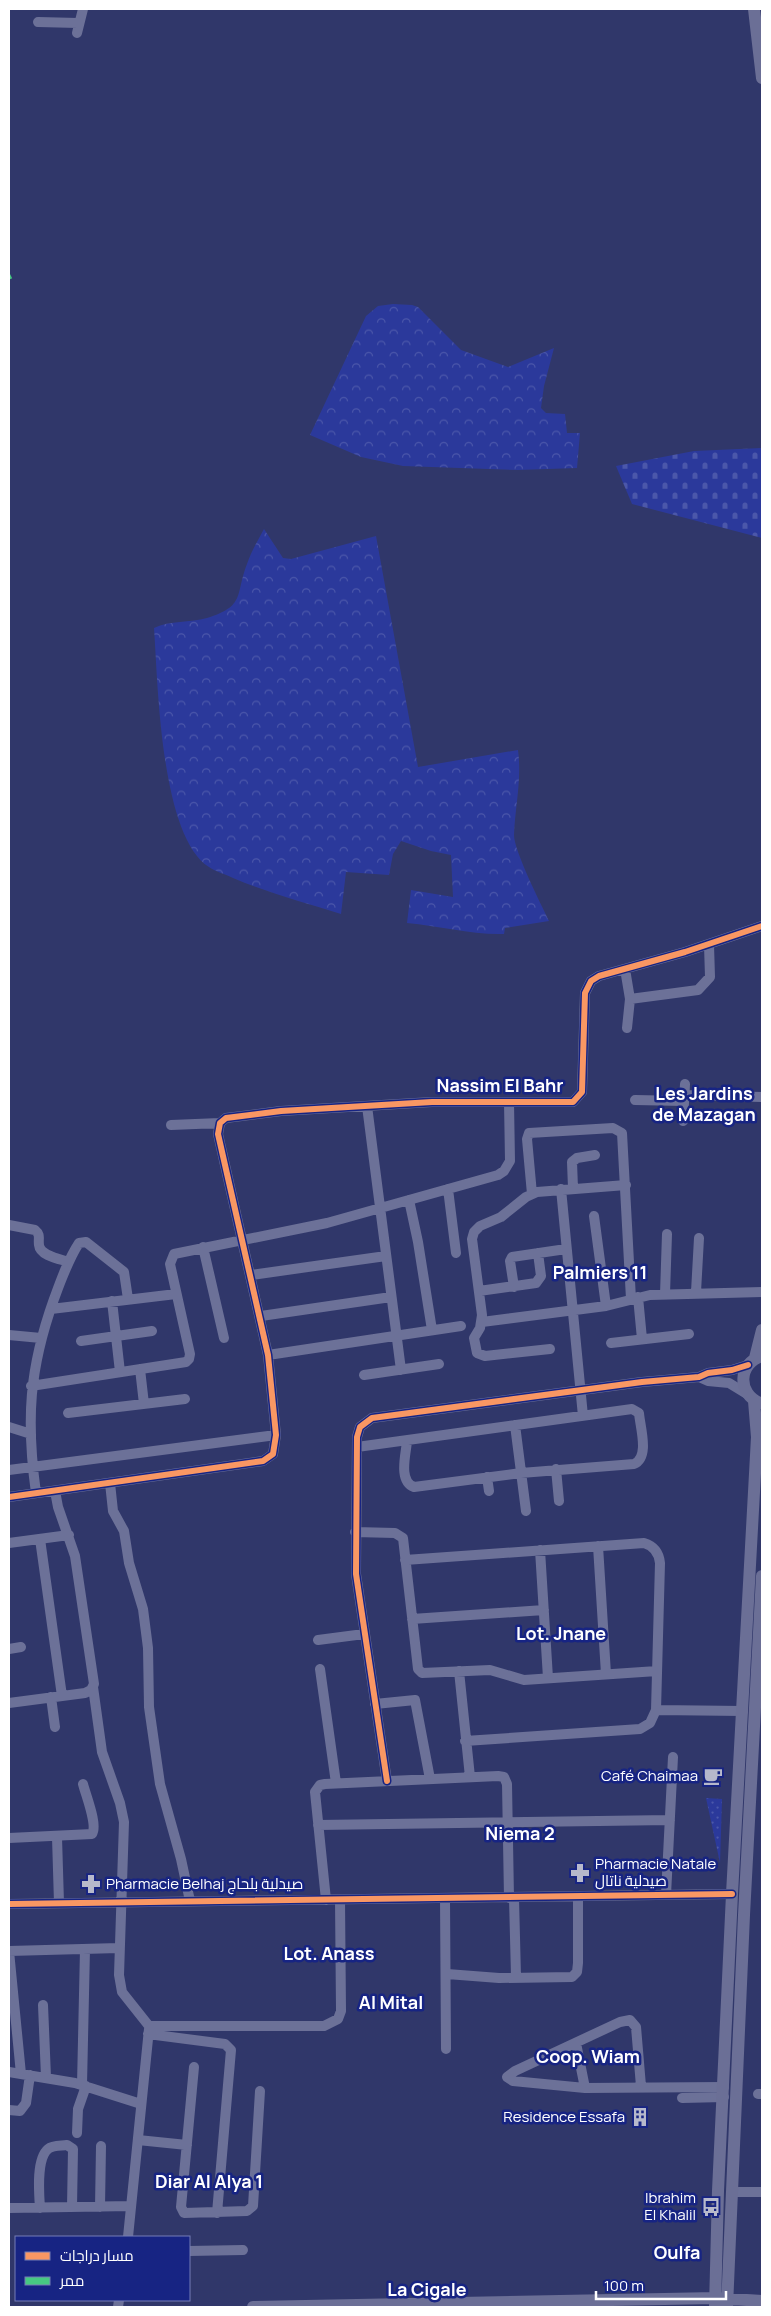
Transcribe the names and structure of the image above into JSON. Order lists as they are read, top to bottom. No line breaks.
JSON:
{"districts":["Nassim El Bahr","Les Jardins de Mazagan","Palmiers 11","Lot. Jnane","Niema 2","Lot. Anass","Al Mital","Coop. Wiam","Diar Al Alya 1","Oulfa","La Cigale"],"places":{"cafe":["Café Chaimaa"],"pharmacy":["Pharmacie Natale صيدلية ناتال","Pharmacie Belhaj صيدلية بلحاج"],"building":["Residence Essafa"],"bus stop":["Ibrahim El Khalil"]},"legend":["مسار دراجات","ممر"],"scale_bar":"100 m"}
